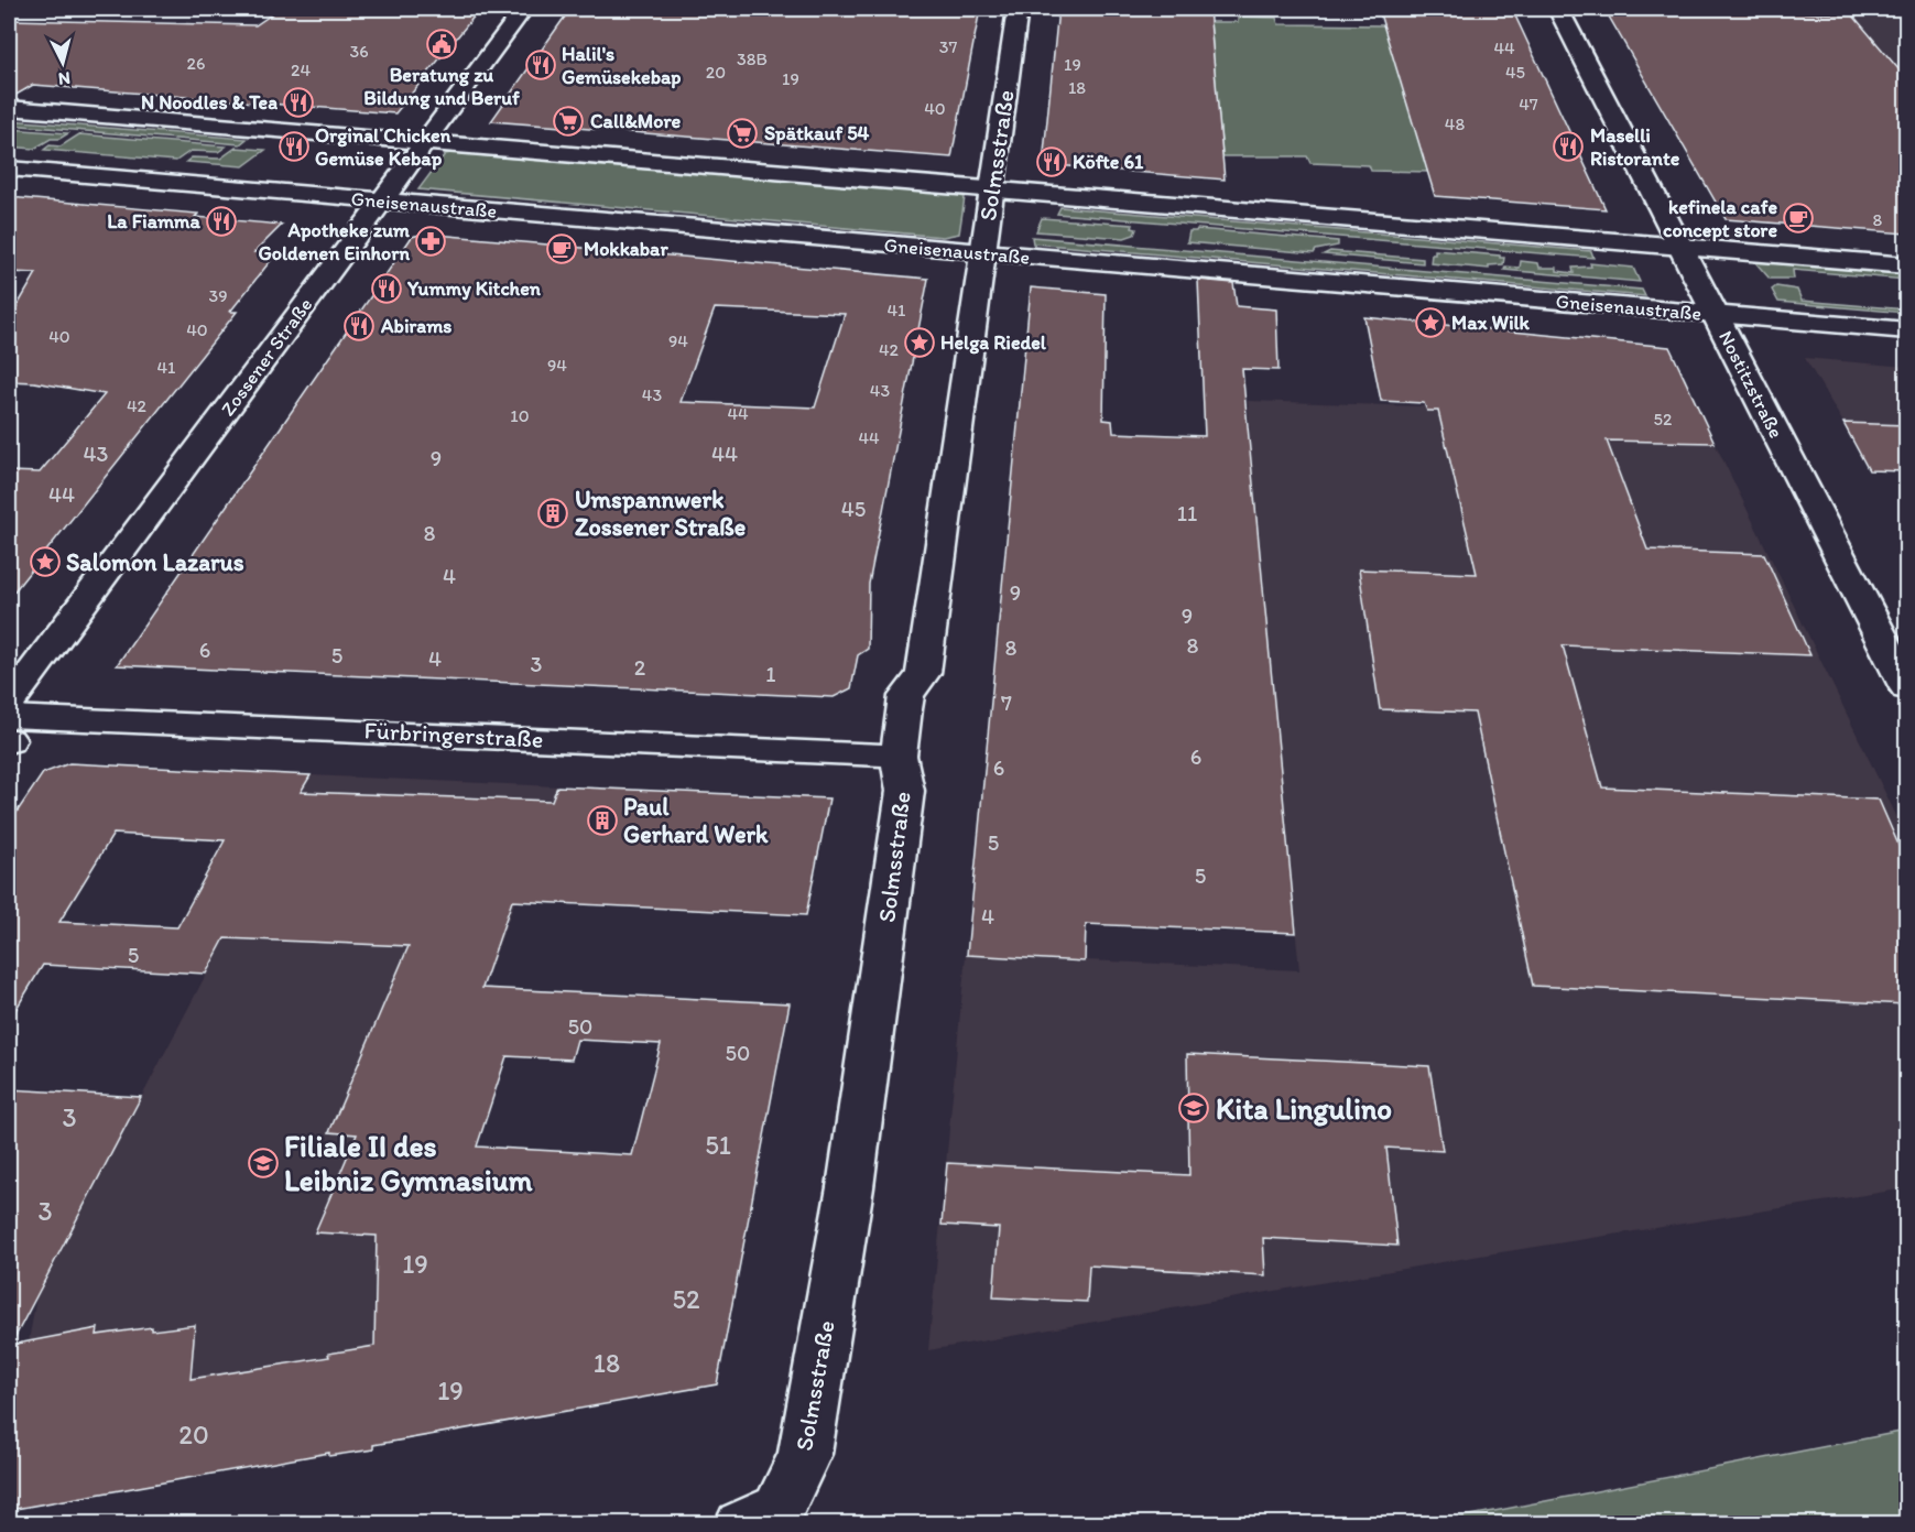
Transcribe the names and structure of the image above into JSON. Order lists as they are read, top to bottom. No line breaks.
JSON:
{"streets":{"street":["Solmsstraße","Gneisenaustraße","Zossener Straße","Nostitzstraße","Fürbringerstraße"]},"crossings":[["Solmsstraße","Gneisenaustraße"],["Solmsstraße","Fürbringerstraße"],["Gneisenaustraße","Zossener Straße"],["Gneisenaustraße","Nostitzstraße"]],"places":{"public building":["Beratung zu Bildung und Beruf"],"restaurant":["Halil's Gemüsekebap","N Noodles & Tea","Orginal Chicken Gemüse Kebap","Maselli Ristorante","Köfte 61","La Fiamma","Yummy Kitchen","Abirams"],"supermarket":["Call&More","Spätkauf 54"],"cafe":["kefinela cafe concept store","Mokkabar"],"pharmacy":["Apotheke zum Goldenen Einhorn"],"place":["Max Wilk","Helga Riedel","Salomon Lazarus"],"building":["Umspannwerk Zossener Straße","Paul Gerhard Werk"],"school or university":["Kita Lingulino","Filiale II des Leibniz Gymnasium"]},"house_numbers":["37","44","36","38B","26","19","24","20","45","19","18","47","40","48","8","39","41","40","40","94","42","94","41","43","43","42","44","10","52","44","43","44","9","44","45","11","8","4","9","9","8","8","6","5","4","3","2","1","7","6","6","5","5","4","5","50","50","3","51","3","19","52","18","19","20"],"north":"bottom"}
